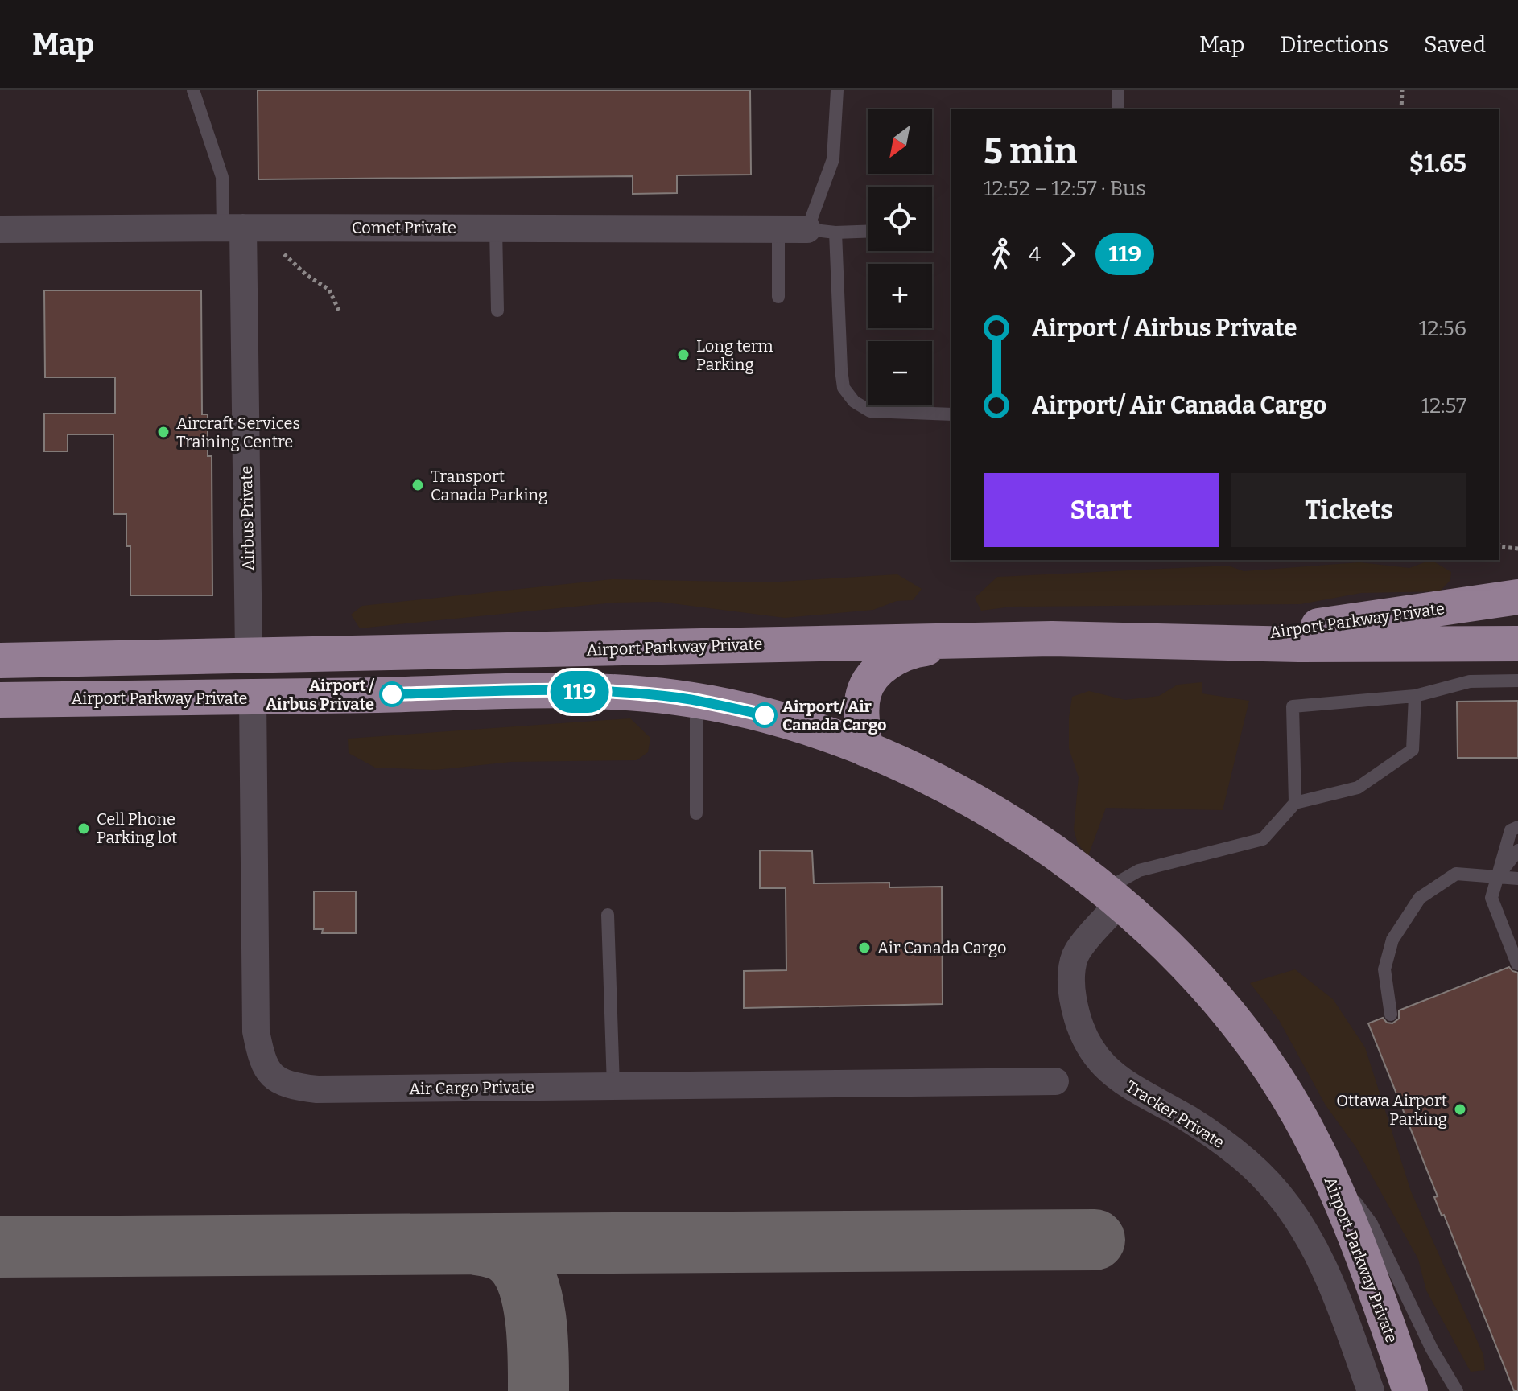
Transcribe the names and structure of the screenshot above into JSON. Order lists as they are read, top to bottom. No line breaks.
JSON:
{"streets":{"highway":["Airport Parkway Private"],"street":["Comet Private","Airbus Private","Air Cargo Private","Tracker Private"]},"crossings":[["Comet Private","Airbus Private"],["Airbus Private","Airport Parkway Private"],["Airport Parkway Private","Air Cargo Private"],["Airport Parkway Private","Tracker Private"]],"places":["Long term Parking","Aircraft Services Training Centre","Transport Canada Parking","Airport / Airbus Private","Airport/ Air Canada Cargo","Cell Phone Parking lot","Air Canada Cargo","Ottawa Airport Parking"],"lines":["bus line 119"],"north":"bottom left","page":{"header":"Map","nav":["Map","Directions","Saved"],"on_map":"119","map_buttons":["+","−"],"heading":["5 min","12:52 – 12:57 · Bus","$1.65"],"legs":["4","119"],"list":[{"name":"Airport / Airbus Private","value":"12:56"},{"name":"Airport/ Air Canada Cargo","value":"12:57"}],"buttons":["Start","Tickets"]}}
